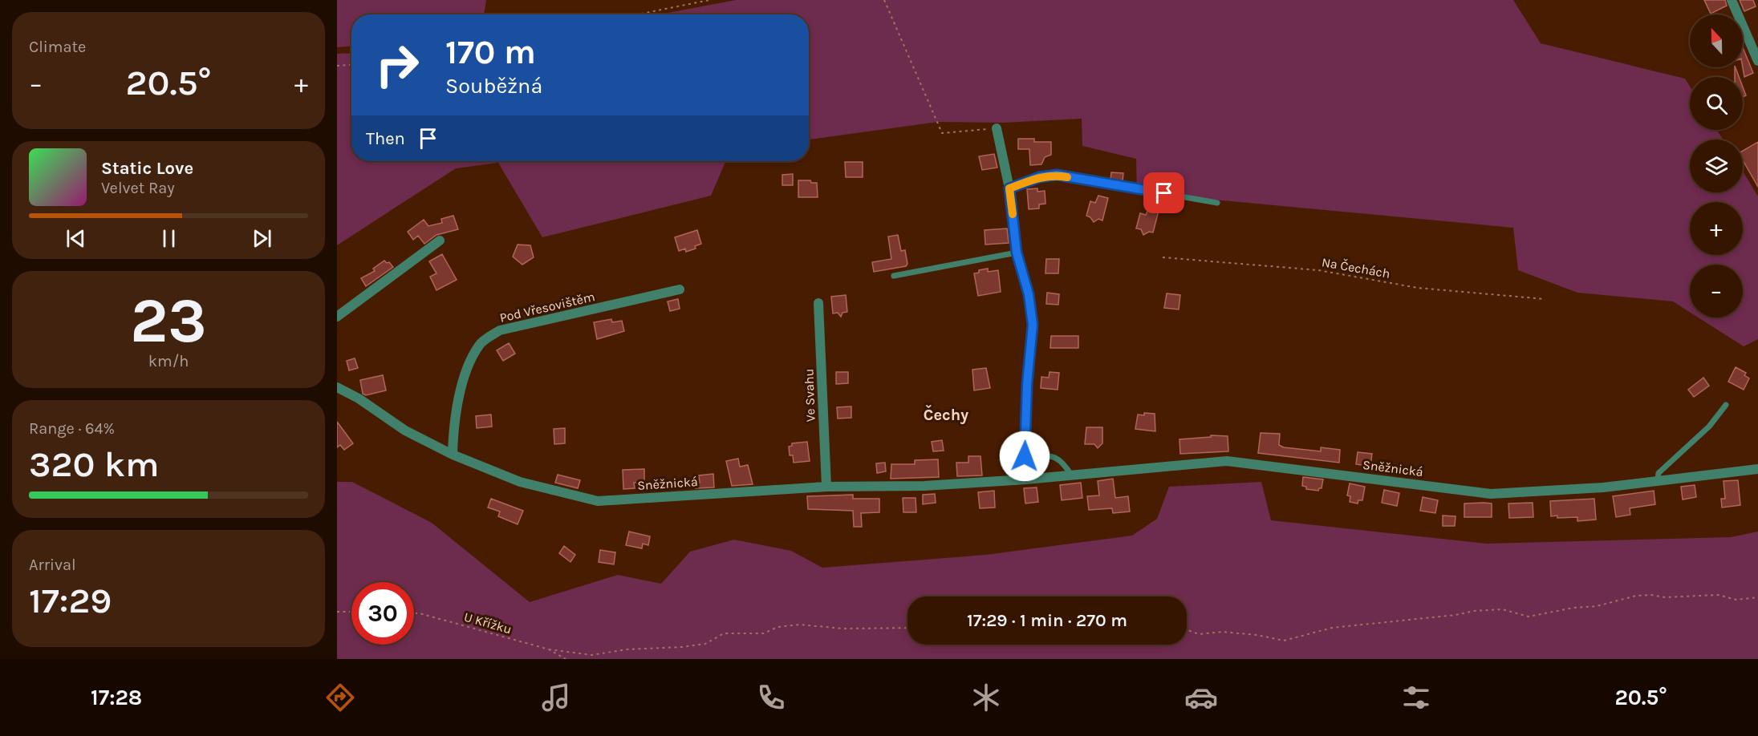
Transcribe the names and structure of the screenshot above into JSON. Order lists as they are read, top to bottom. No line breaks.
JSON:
{"streets":{"street":["Pod Vřesovištěm","Ve Svahu","Sněžnická"],"path":["Na Čechách","U Křížku"]},"crossings":[["Pod Vřesovištěm","Sněžnická"],["Ve Svahu","Sněžnická"]],"districts":["Čechy"],"north":"top","page":{"tile":["Climate",["23","km/h"],["Range · 64%","320 km"],["Arrival","17:29"]],"map_buttons":["+","−"],"turn":["170 m","Souběžná"],"heat":["−","20.5°","+"],"then":"Then","song":["Static Love","Velvet Ray"],"limit":"30","trip":"17:29 · 1 min · 270 m","tabs":["17:28","20.5°"]}}
